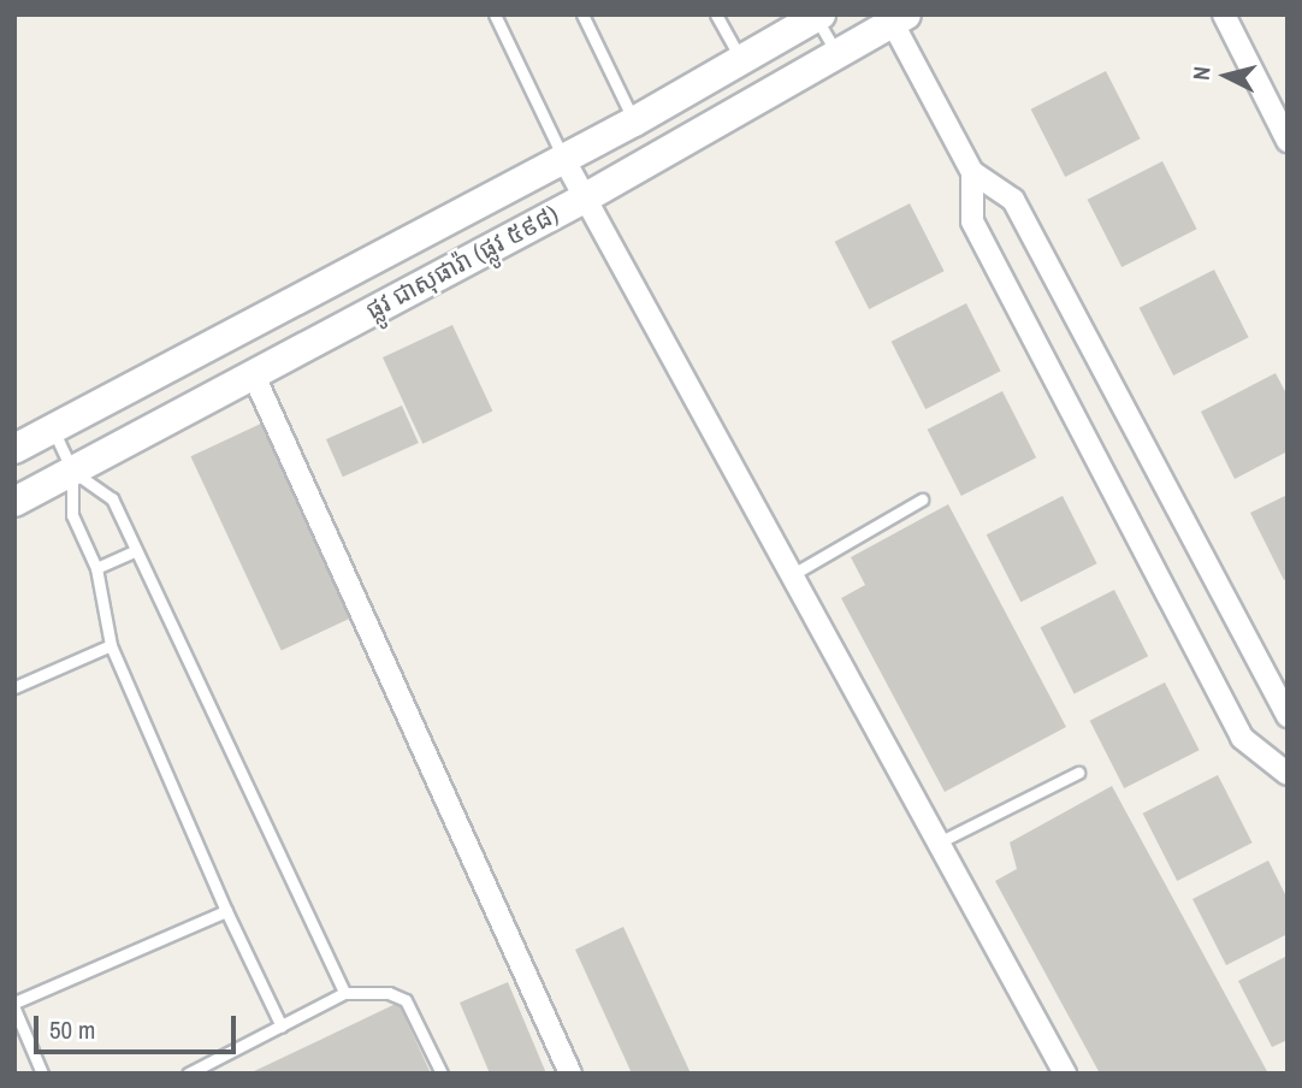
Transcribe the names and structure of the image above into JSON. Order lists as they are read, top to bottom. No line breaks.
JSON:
{"streets":{"main road":["ផ្លូវ ជាសុផារ៉ា (ផ្លូវ ៥៩៨)"]},"scale_bar":"50 m","north":"left"}
